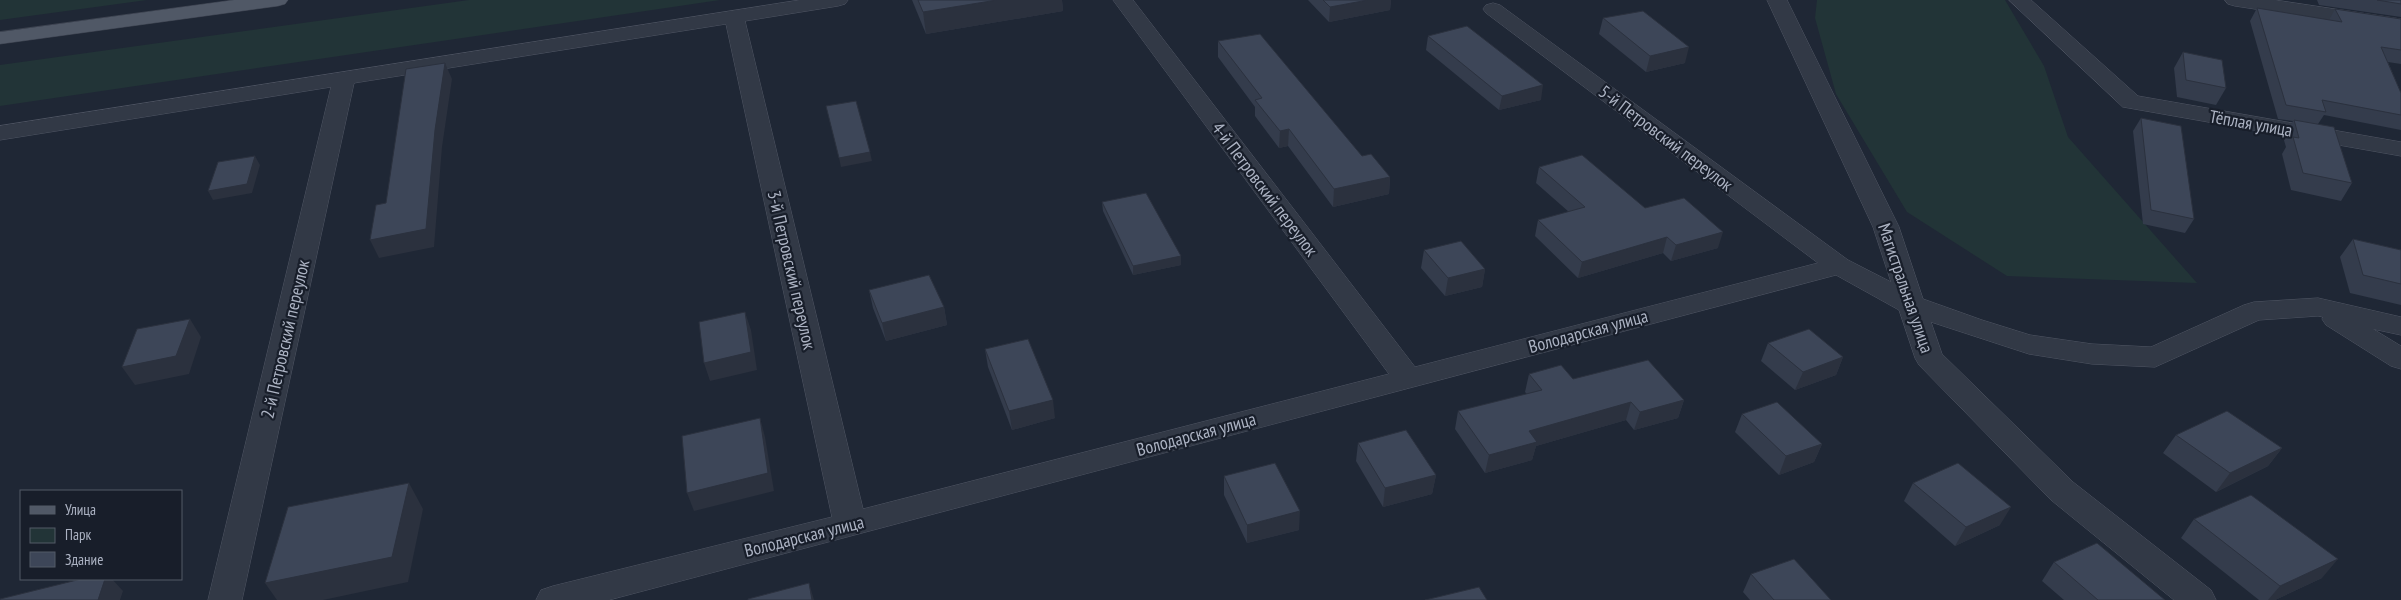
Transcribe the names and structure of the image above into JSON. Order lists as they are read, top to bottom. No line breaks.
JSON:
{"streets":{"street":["Тёплая улица","5-й Петровский переулок","4-й Петровский переулок","3-й Петровский переулок","Магистральная улица","Володарская улица","2-й Петровский переулок"]},"crossings":[["5-й Петровский переулок","Магистральная улица"],["5-й Петровский переулок","Володарская улица"],["4-й Петровский переулок","Володарская улица"],["3-й Петровский переулок","Володарская улица"]],"legend":["Улица","Парк","Здание"]}
